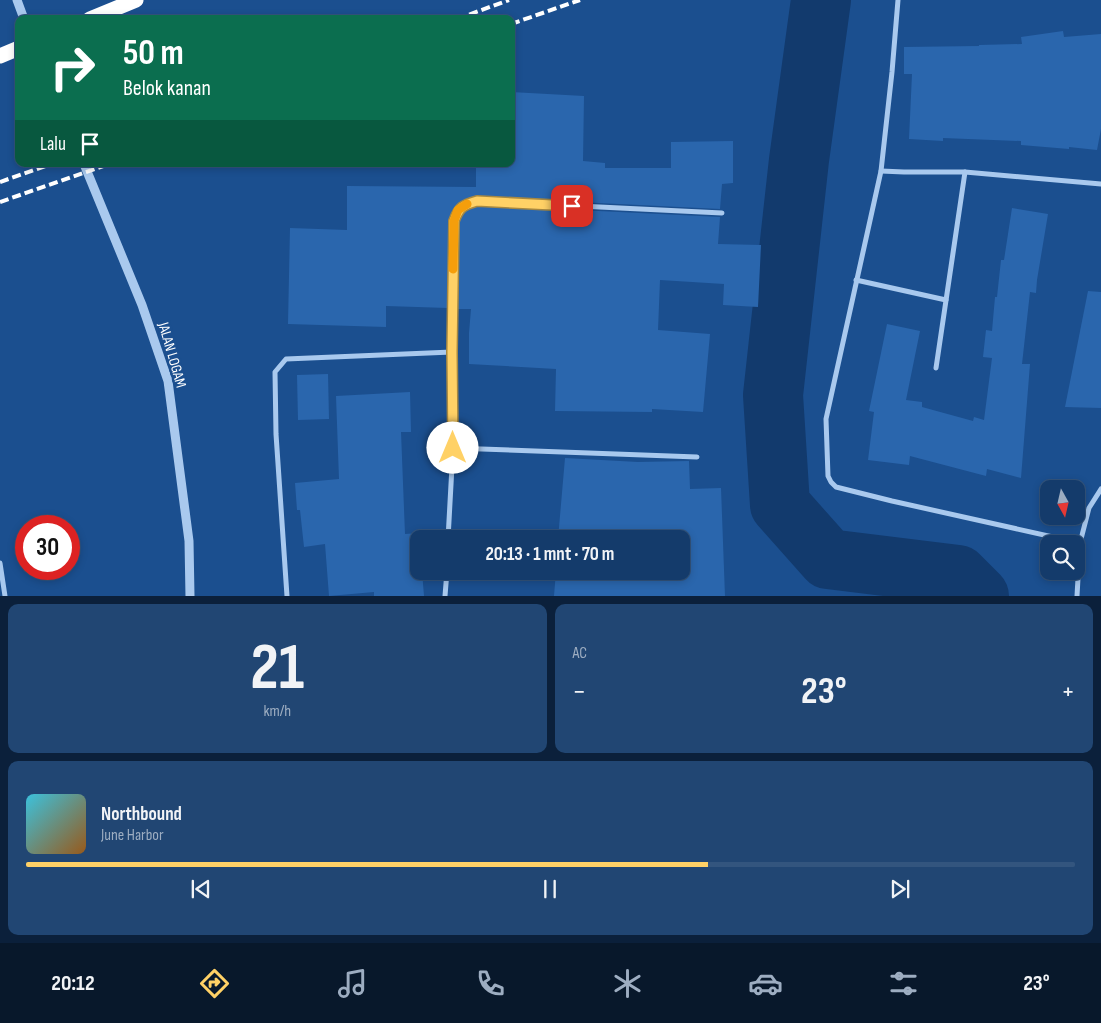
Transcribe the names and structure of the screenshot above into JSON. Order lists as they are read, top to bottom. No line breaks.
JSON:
{"streets":{"street":["JALAN LOGAM"]},"north":"bottom","page":{"turn":["50 m","Belok kanan"],"then":"Lalu","limit":"30","trip":"20:13 · 1 mnt · 70 m","tile":[["21","km/h"],"AC"],"heat":["−","23°","+"],"song":["Northbound","June Harbor"],"tabs":["20:12","23°"]}}
